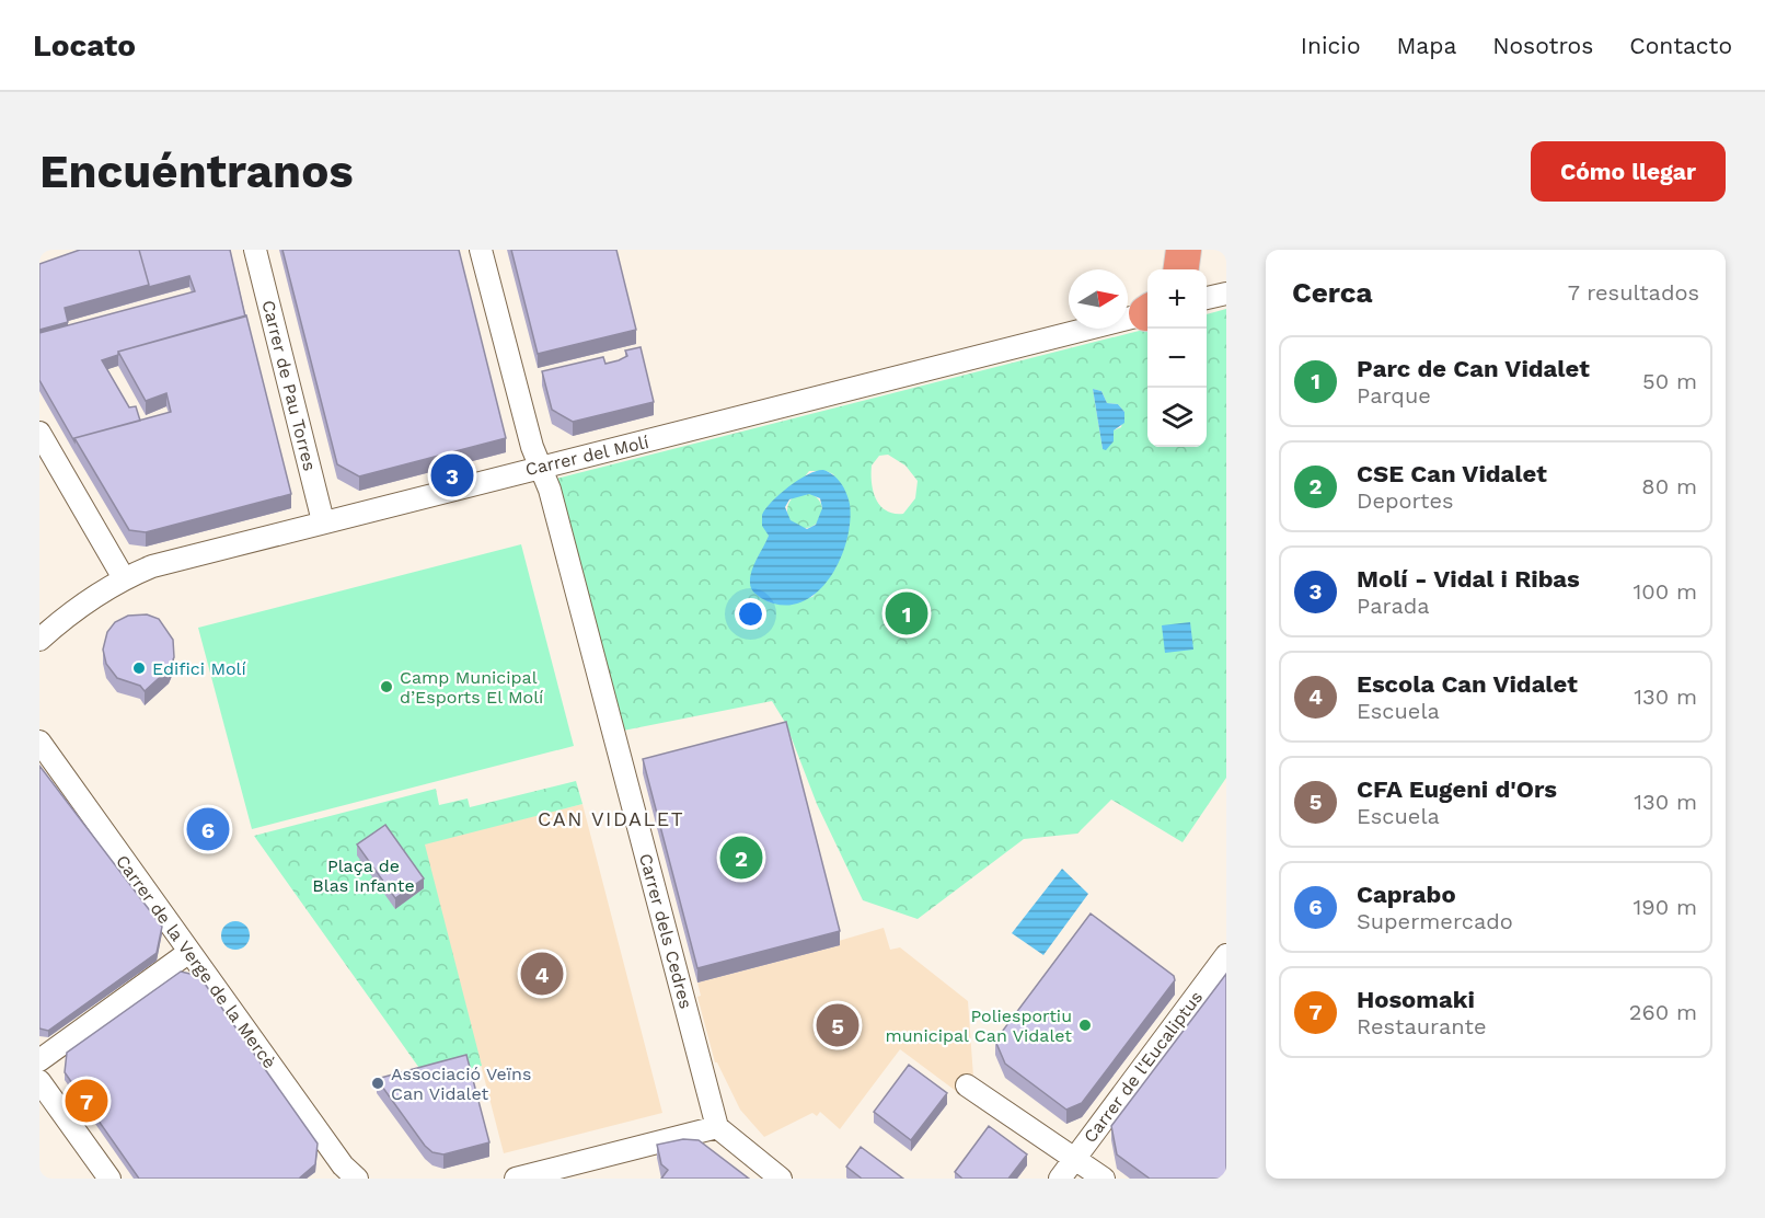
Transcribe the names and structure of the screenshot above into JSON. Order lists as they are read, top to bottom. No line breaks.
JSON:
{"streets":{"street":["Carrer de Pau Torres","Carrer del Molí","Carrer dels Cedres","Carrer de la Verge de la Mercè","Carrer de l'Eucaliptus"]},"crossings":[["Carrer de Pau Torres","Carrer del Molí"],["Carrer del Molí","Carrer dels Cedres"]],"districts":["CAN VIDALET"],"parks":["Plaça de Blas Infante"],"places":["Edifici Molí","Camp Municipal d’Esports El Molí","Poliesportiu municipal Can Vidalet","Associació Veïns Can Vidalet"],"north":"right","page":{"header":"Locato","nav":["Inicio","Mapa","Nosotros","Contacto"],"buttons":"Cómo llegar","title":"Encuéntranos","heading":["Cerca","7 resultados"],"map_buttons":["+","−"],"list":[{"mark":"1","name":"Parc de Can Vidalet","note":"Parque","value":"50 m"},{"mark":"2","name":"CSE Can Vidalet","note":"Deportes","value":"80 m"},{"mark":"3","name":"Molí - Vidal i Ribas","note":"Parada","value":"100 m"},{"mark":"4","name":"Escola Can Vidalet","note":"Escuela","value":"130 m"},{"mark":"5","name":"CFA Eugeni d'Ors","note":"Escuela","value":"130 m"},{"mark":"6","name":"Caprabo","note":"Supermercado","value":"190 m"},{"mark":"7","name":"Hosomaki","note":"Restaurante","value":"260 m"}],"pins":["3","1","6","2","4","5","7"]}}
